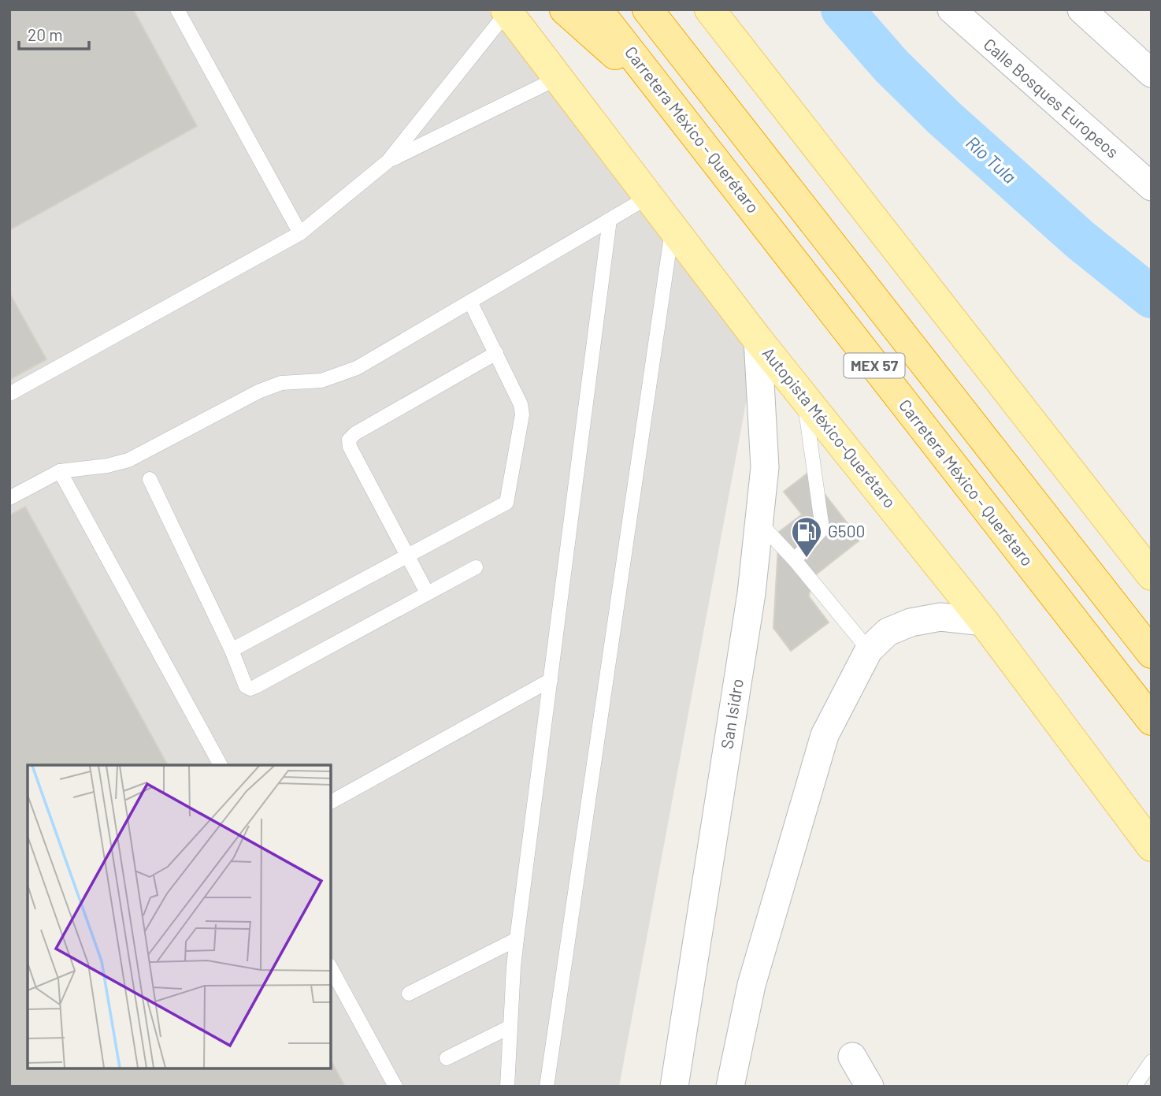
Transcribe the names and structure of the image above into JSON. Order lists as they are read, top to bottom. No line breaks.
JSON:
{"streets":{"highway":["Carretera México - Querétaro","MEX 57"],"main road":["Autopista México-Querétaro"],"street":["Calle Bosques Europeos","San Isidro"]},"crossings":[["Autopista México-Querétaro","San Isidro"]],"water":["Río Tula"],"places":{"fuel station":["G500"]},"scale_bar":"20 m"}
